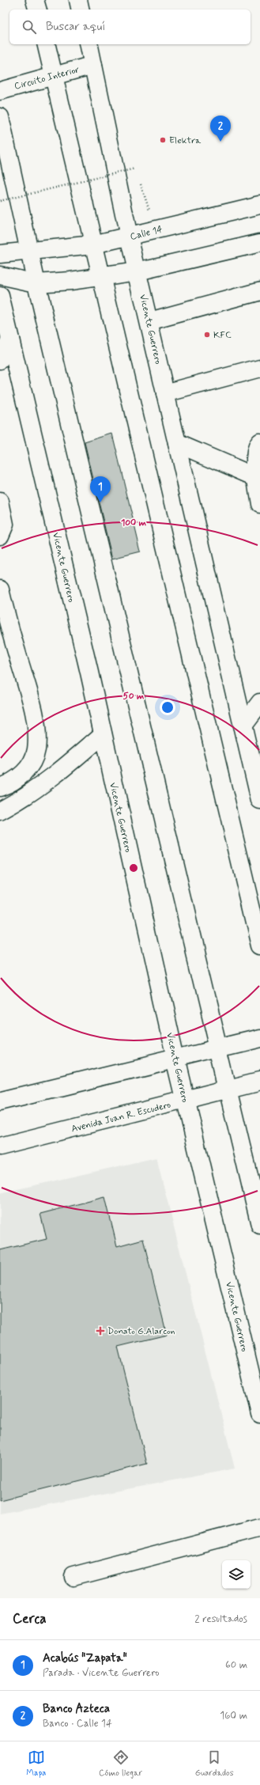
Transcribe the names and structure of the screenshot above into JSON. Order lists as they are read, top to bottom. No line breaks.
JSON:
{"streets":{"main road":["Circuito Interior","Calle 14","Vicente Guerrero","Avenida Juan R. Escudero"]},"crossings":[["Circuito Interior","Vicente Guerrero"],["Calle 14","Vicente Guerrero"],["Vicente Guerrero","Avenida Juan R. Escudero"]],"places":{"other":["Elektra","KFC"],"health":["Donato G.Alarcon"]},"page":{"search":"Buscar aquí","pins":["2","1"],"heading":["Cerca","2 resultados"],"list":[{"mark":"1","name":"Acabús \"Zapata\"","note":"Parada · Vicente Guerrero","value":"60 m"},{"mark":"2","name":"Banco Azteca","note":"Banco · Calle 14","value":"160 m"}],"nav":["Mapa","Cómo llegar","Guardados"]},"rings":["100 m","50 m"]}
